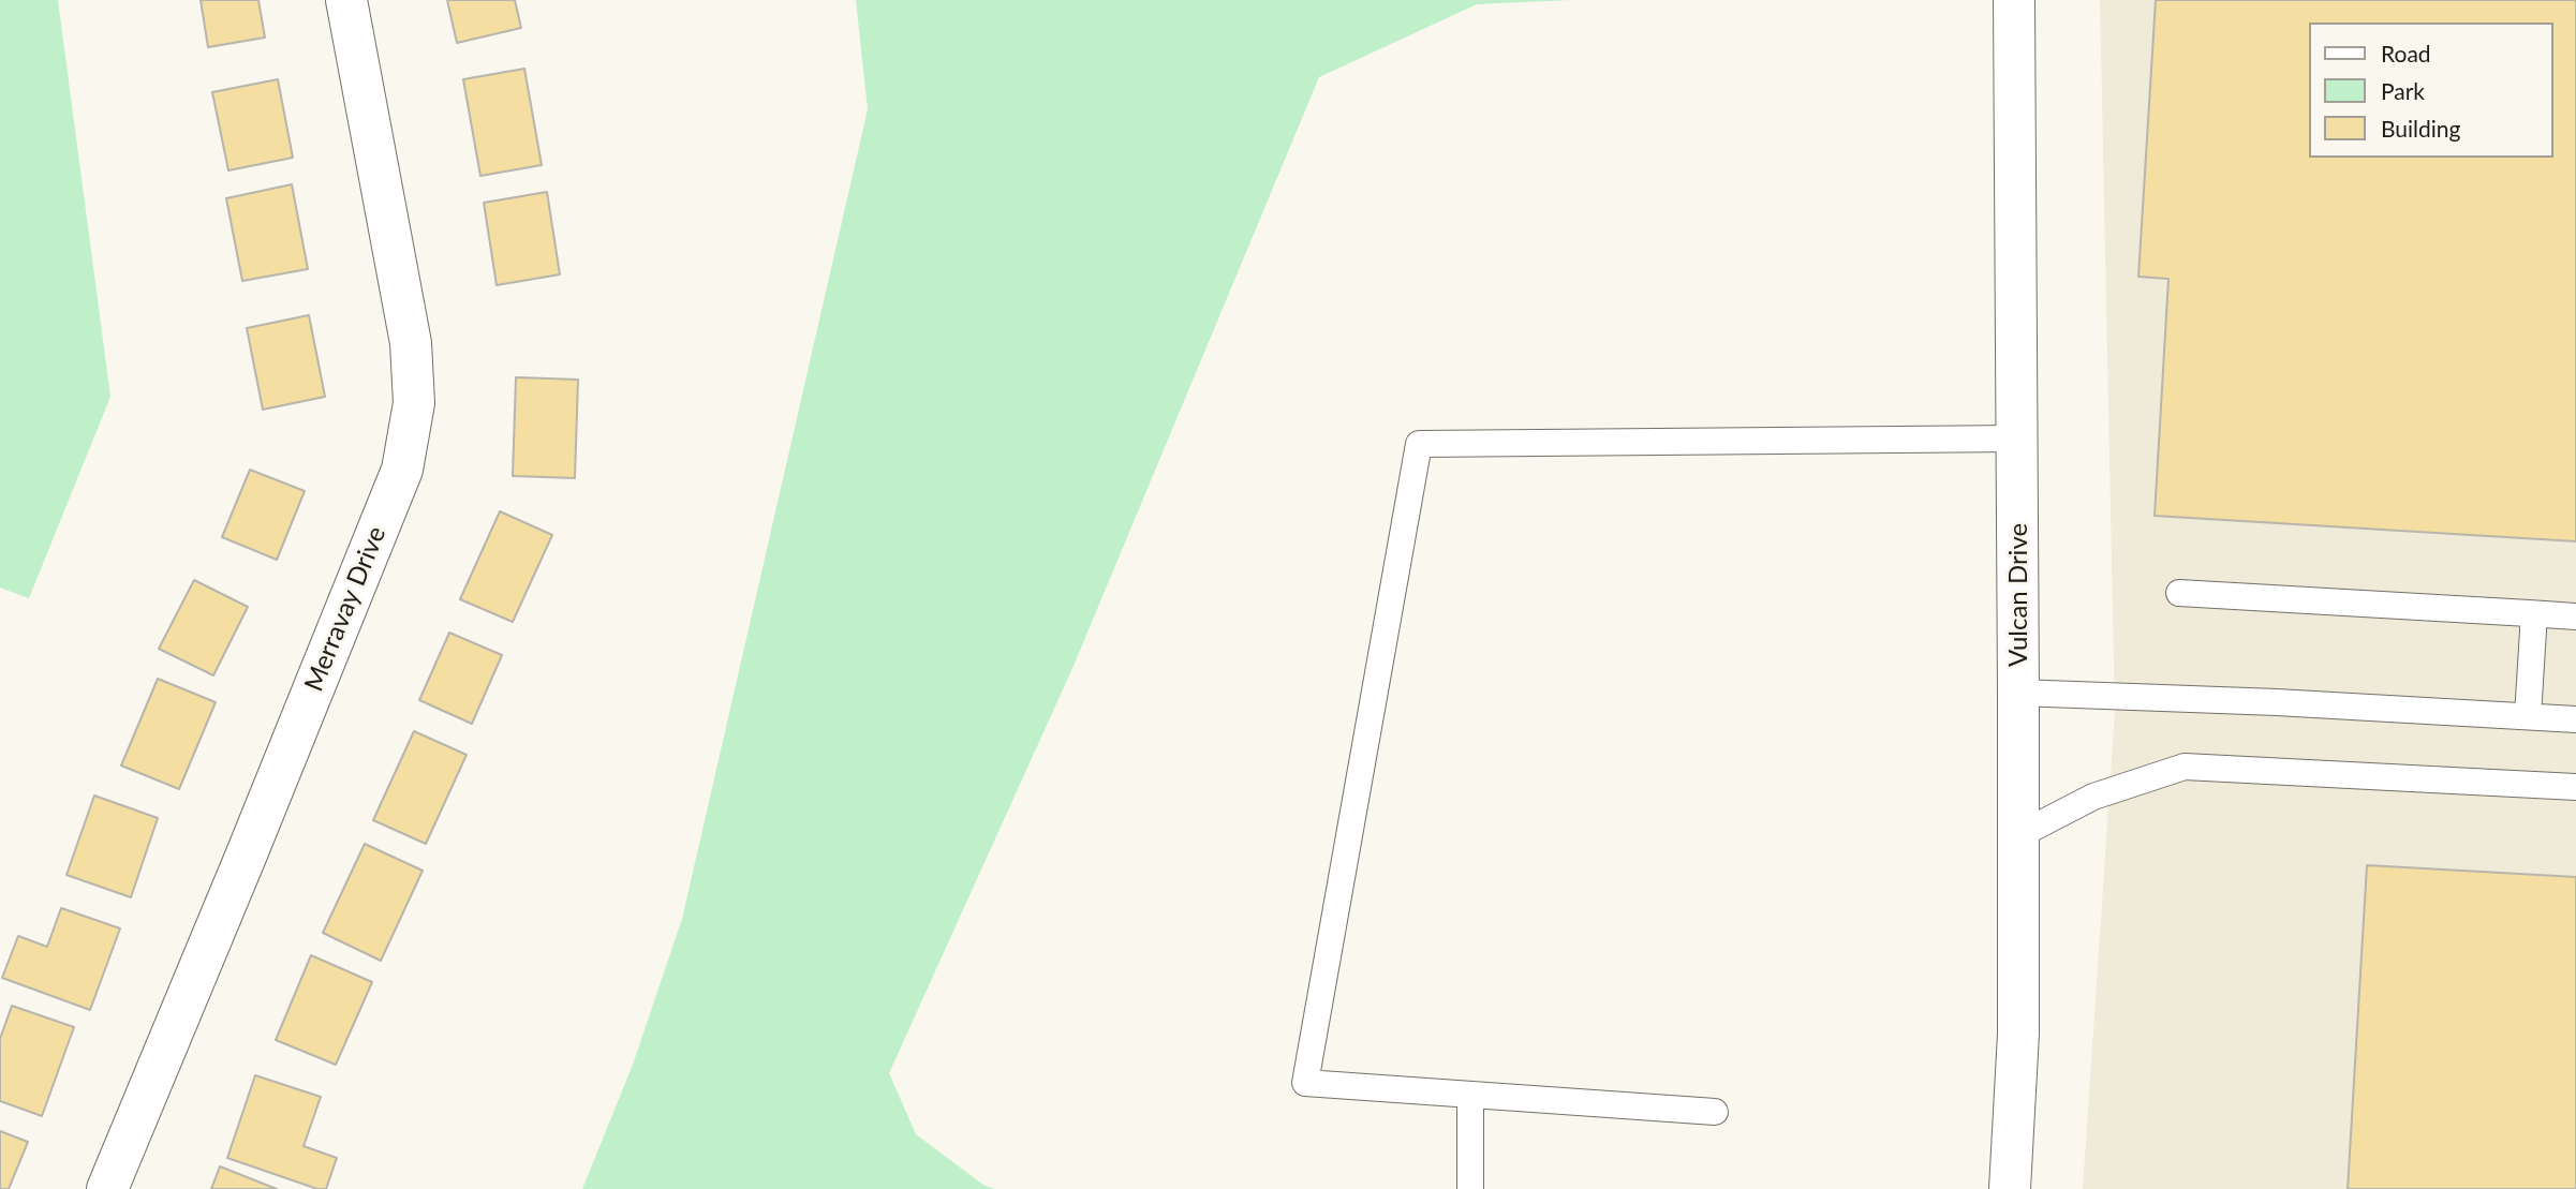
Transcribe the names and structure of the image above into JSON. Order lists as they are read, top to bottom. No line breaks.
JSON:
{"streets":{"street":["Vulcan Drive","Merravay Drive"]},"legend":["Road","Park","Building"]}
